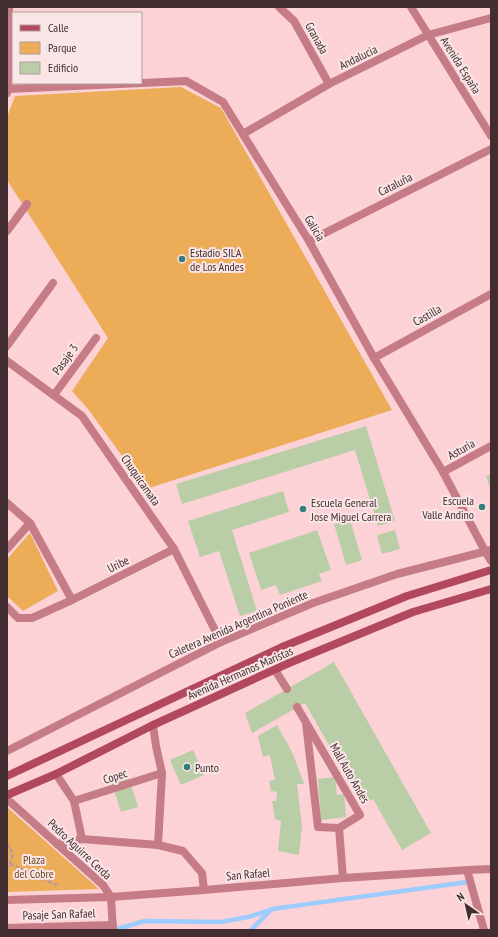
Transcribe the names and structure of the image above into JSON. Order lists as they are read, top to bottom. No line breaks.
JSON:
{"streets":{"main road":["Avenida Hermanos Maristas"],"street":["Granada","Andalucia","Avenida España","Cataluña","Galicia","Castilla","Pasaje 3","Asturia","Chuquicamata","Uribe","Caletera Avenida Argentina Poniente","Mall Auto Andes","Copec","Pedro Aguirre Cerda","San Rafael","Pasaje San Rafael"]},"crossings":[["Granada","Andalucia"],["Andalucia","Avenida España"],["Andalucia","Galicia"],["Cataluña","Galicia"],["Galicia","Castilla"],["Galicia","Asturia"],["Galicia","Caletera Avenida Argentina Poniente"],["Pasaje 3","Chuquicamata"],["Chuquicamata","Uribe"],["Chuquicamata","Caletera Avenida Argentina Poniente"],["Pedro Aguirre Cerda","San Rafael"],["Pedro Aguirre Cerda","Pasaje San Rafael"]],"parks":["Plaza del Cobre"],"places":["Estadio SILA de Los Andes","Escuela Valle Andino","Escuela General Jose Miguel Carrera","Punto"],"legend":["Calle","Parque","Edificio"],"north":"top left"}
